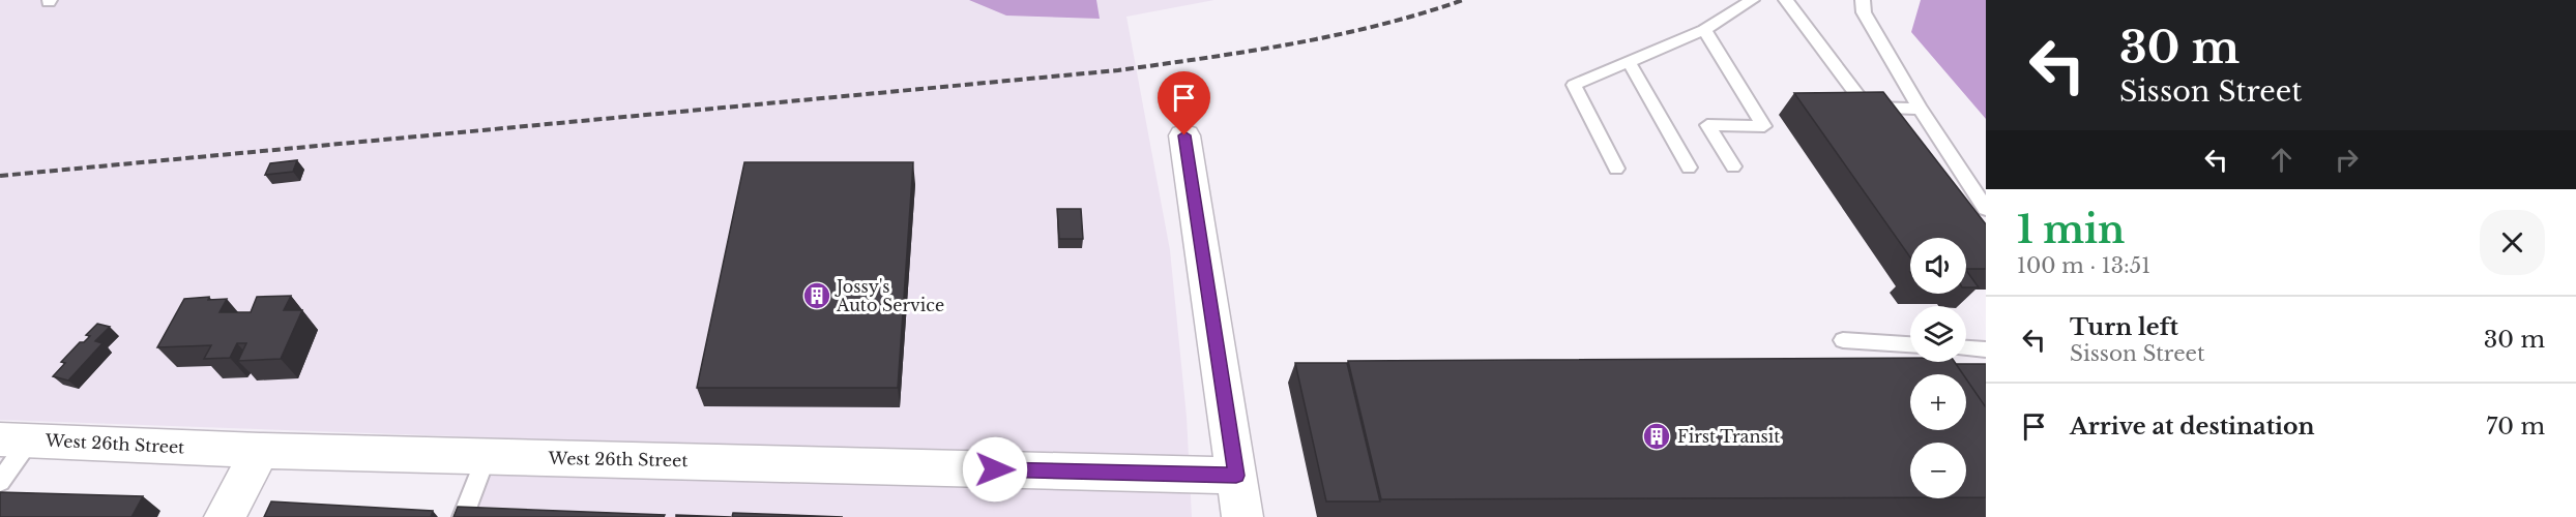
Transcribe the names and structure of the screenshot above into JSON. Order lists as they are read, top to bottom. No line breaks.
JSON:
{"streets":{"street":["West 26th Street"]},"places":{"building":["Jossy's Auto Service","First Transit"]},"page":{"turn":["30 m","Sisson Street"],"heading":["1 min","100 m · 13:51"],"map_buttons":["+","−"],"list":[{"name":"Turn left","note":"Sisson Street","value":"30 m"},{"name":"Arrive at destination","value":"70 m"}]}}
